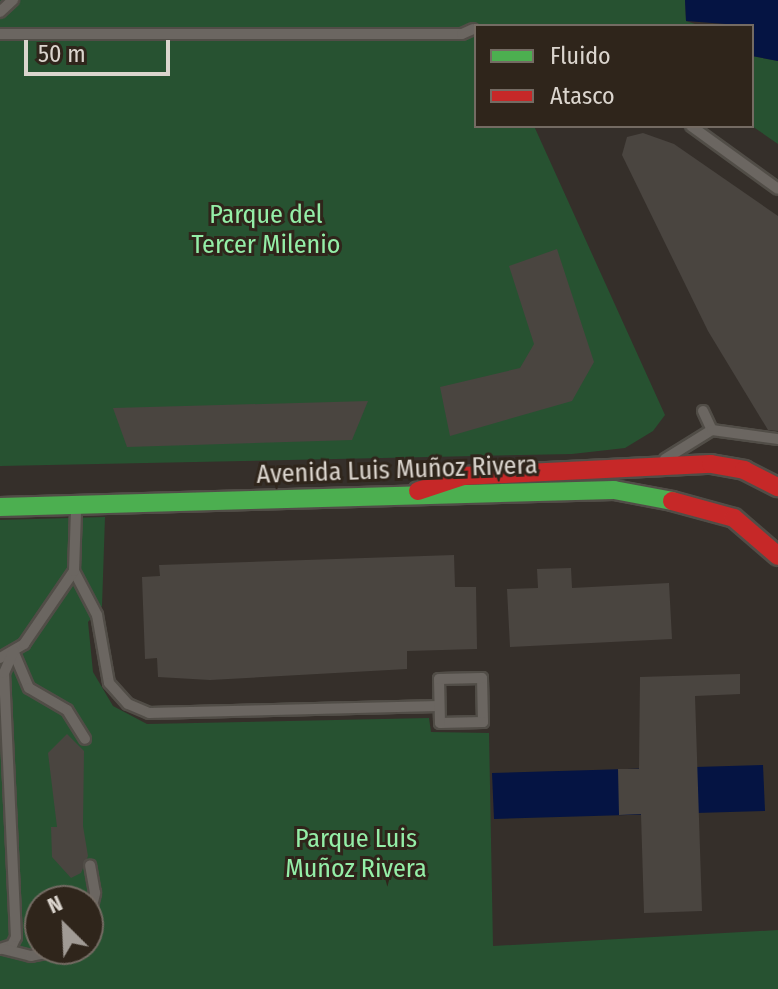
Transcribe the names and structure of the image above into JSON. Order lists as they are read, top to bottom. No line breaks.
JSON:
{"streets":{"main road":["Avenida Luis Muñoz Rivera"]},"parks":["Parque del Tercer Milenio","Parque Luis Muñoz Rivera"],"legend":["Fluido","Atasco"],"scale_bar":"50 m","north":"top left"}
